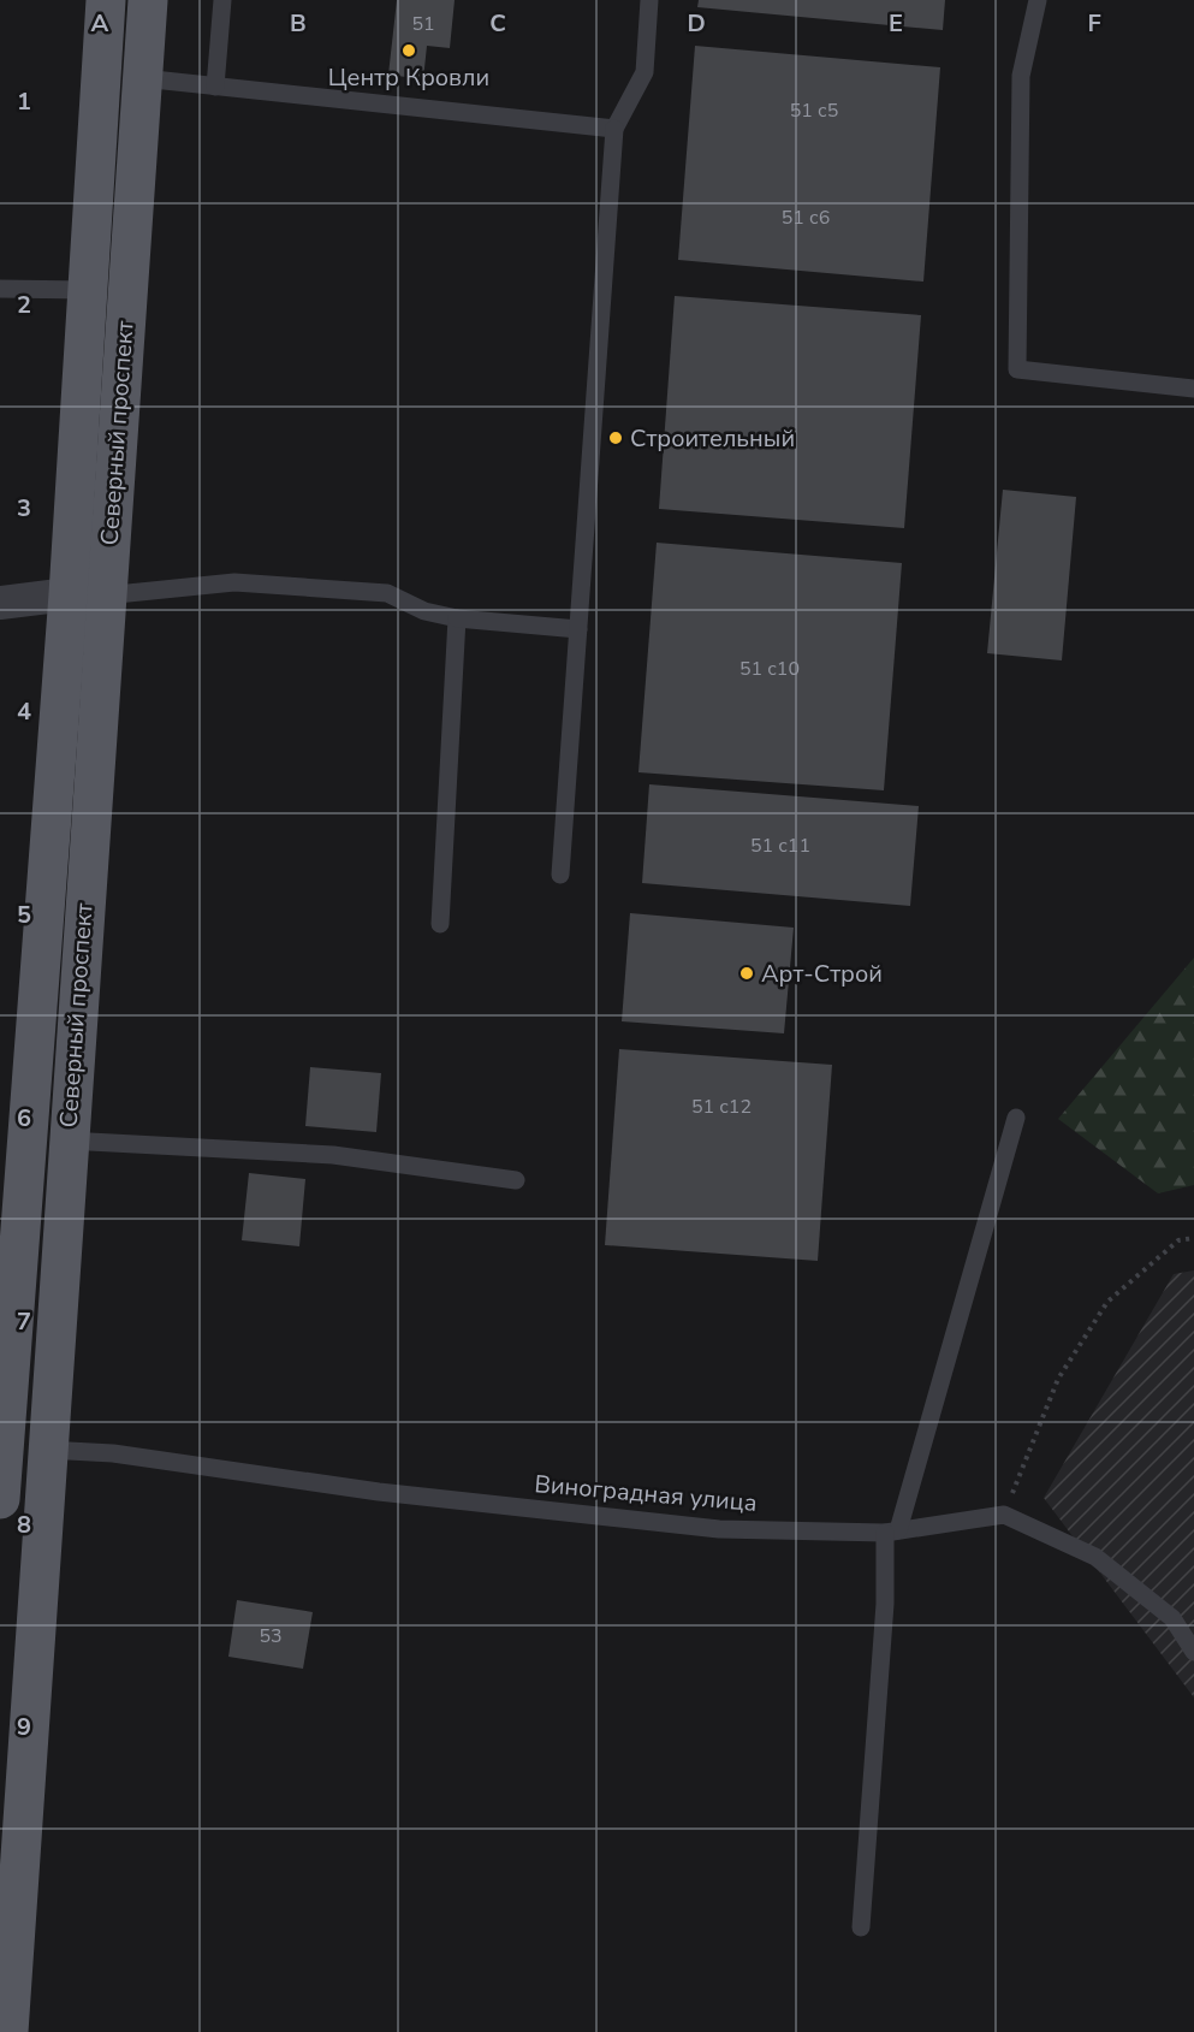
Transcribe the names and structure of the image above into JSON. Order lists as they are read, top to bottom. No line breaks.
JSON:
{"streets":{"main road":["Северный проспект"],"lane":["Виноградная улица"]},"crossings":[["Северный проспект","Виноградная улица"]],"places":["Центр Кровли","Строительный","Арт-Строй"],"house_numbers":["51","51 с5","51 с6","51 с10","51 с11","51 с12","53"],"grid":{"columns":["A","B","C","D","E","F"],"rows":["1","2","3","4","5","6","7","8","9"]}}
